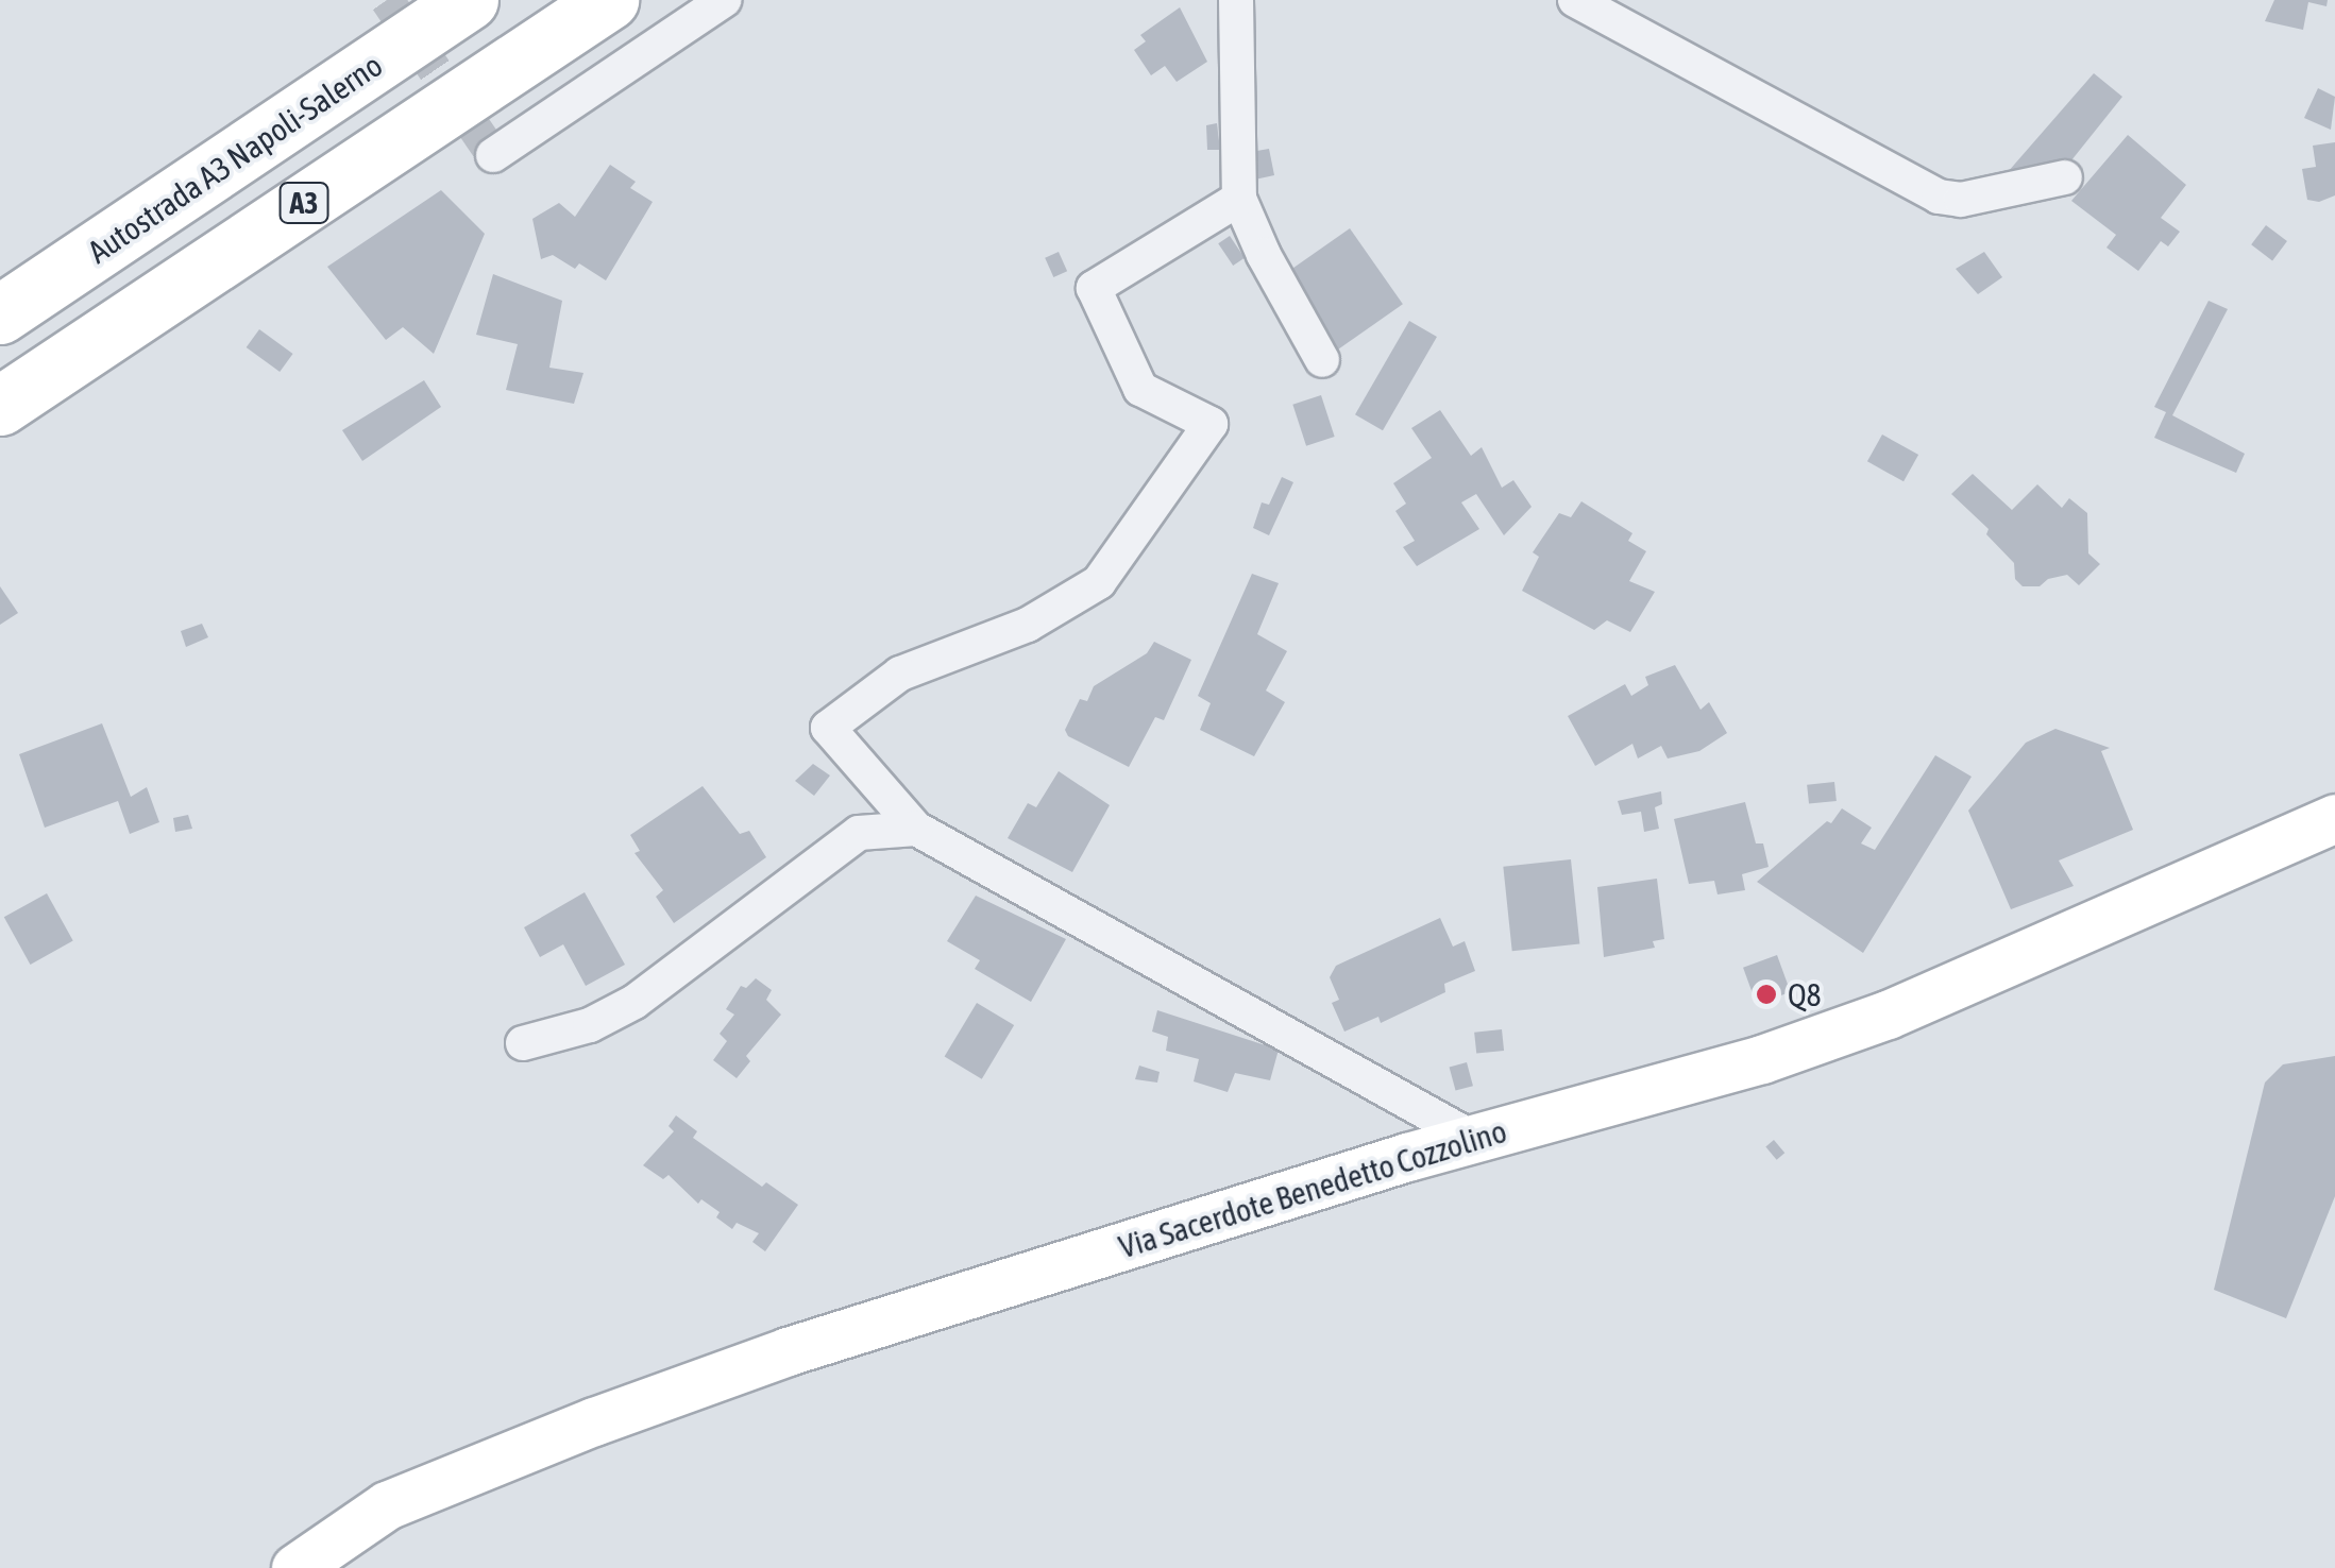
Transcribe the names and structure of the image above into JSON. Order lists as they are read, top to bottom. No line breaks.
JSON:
{"streets":{"highway":["Autostrada A3 Napoli-Salerno","A3"],"main road":["Via Sacerdote Benedetto Cozzolino"]},"places":["Q8"]}
